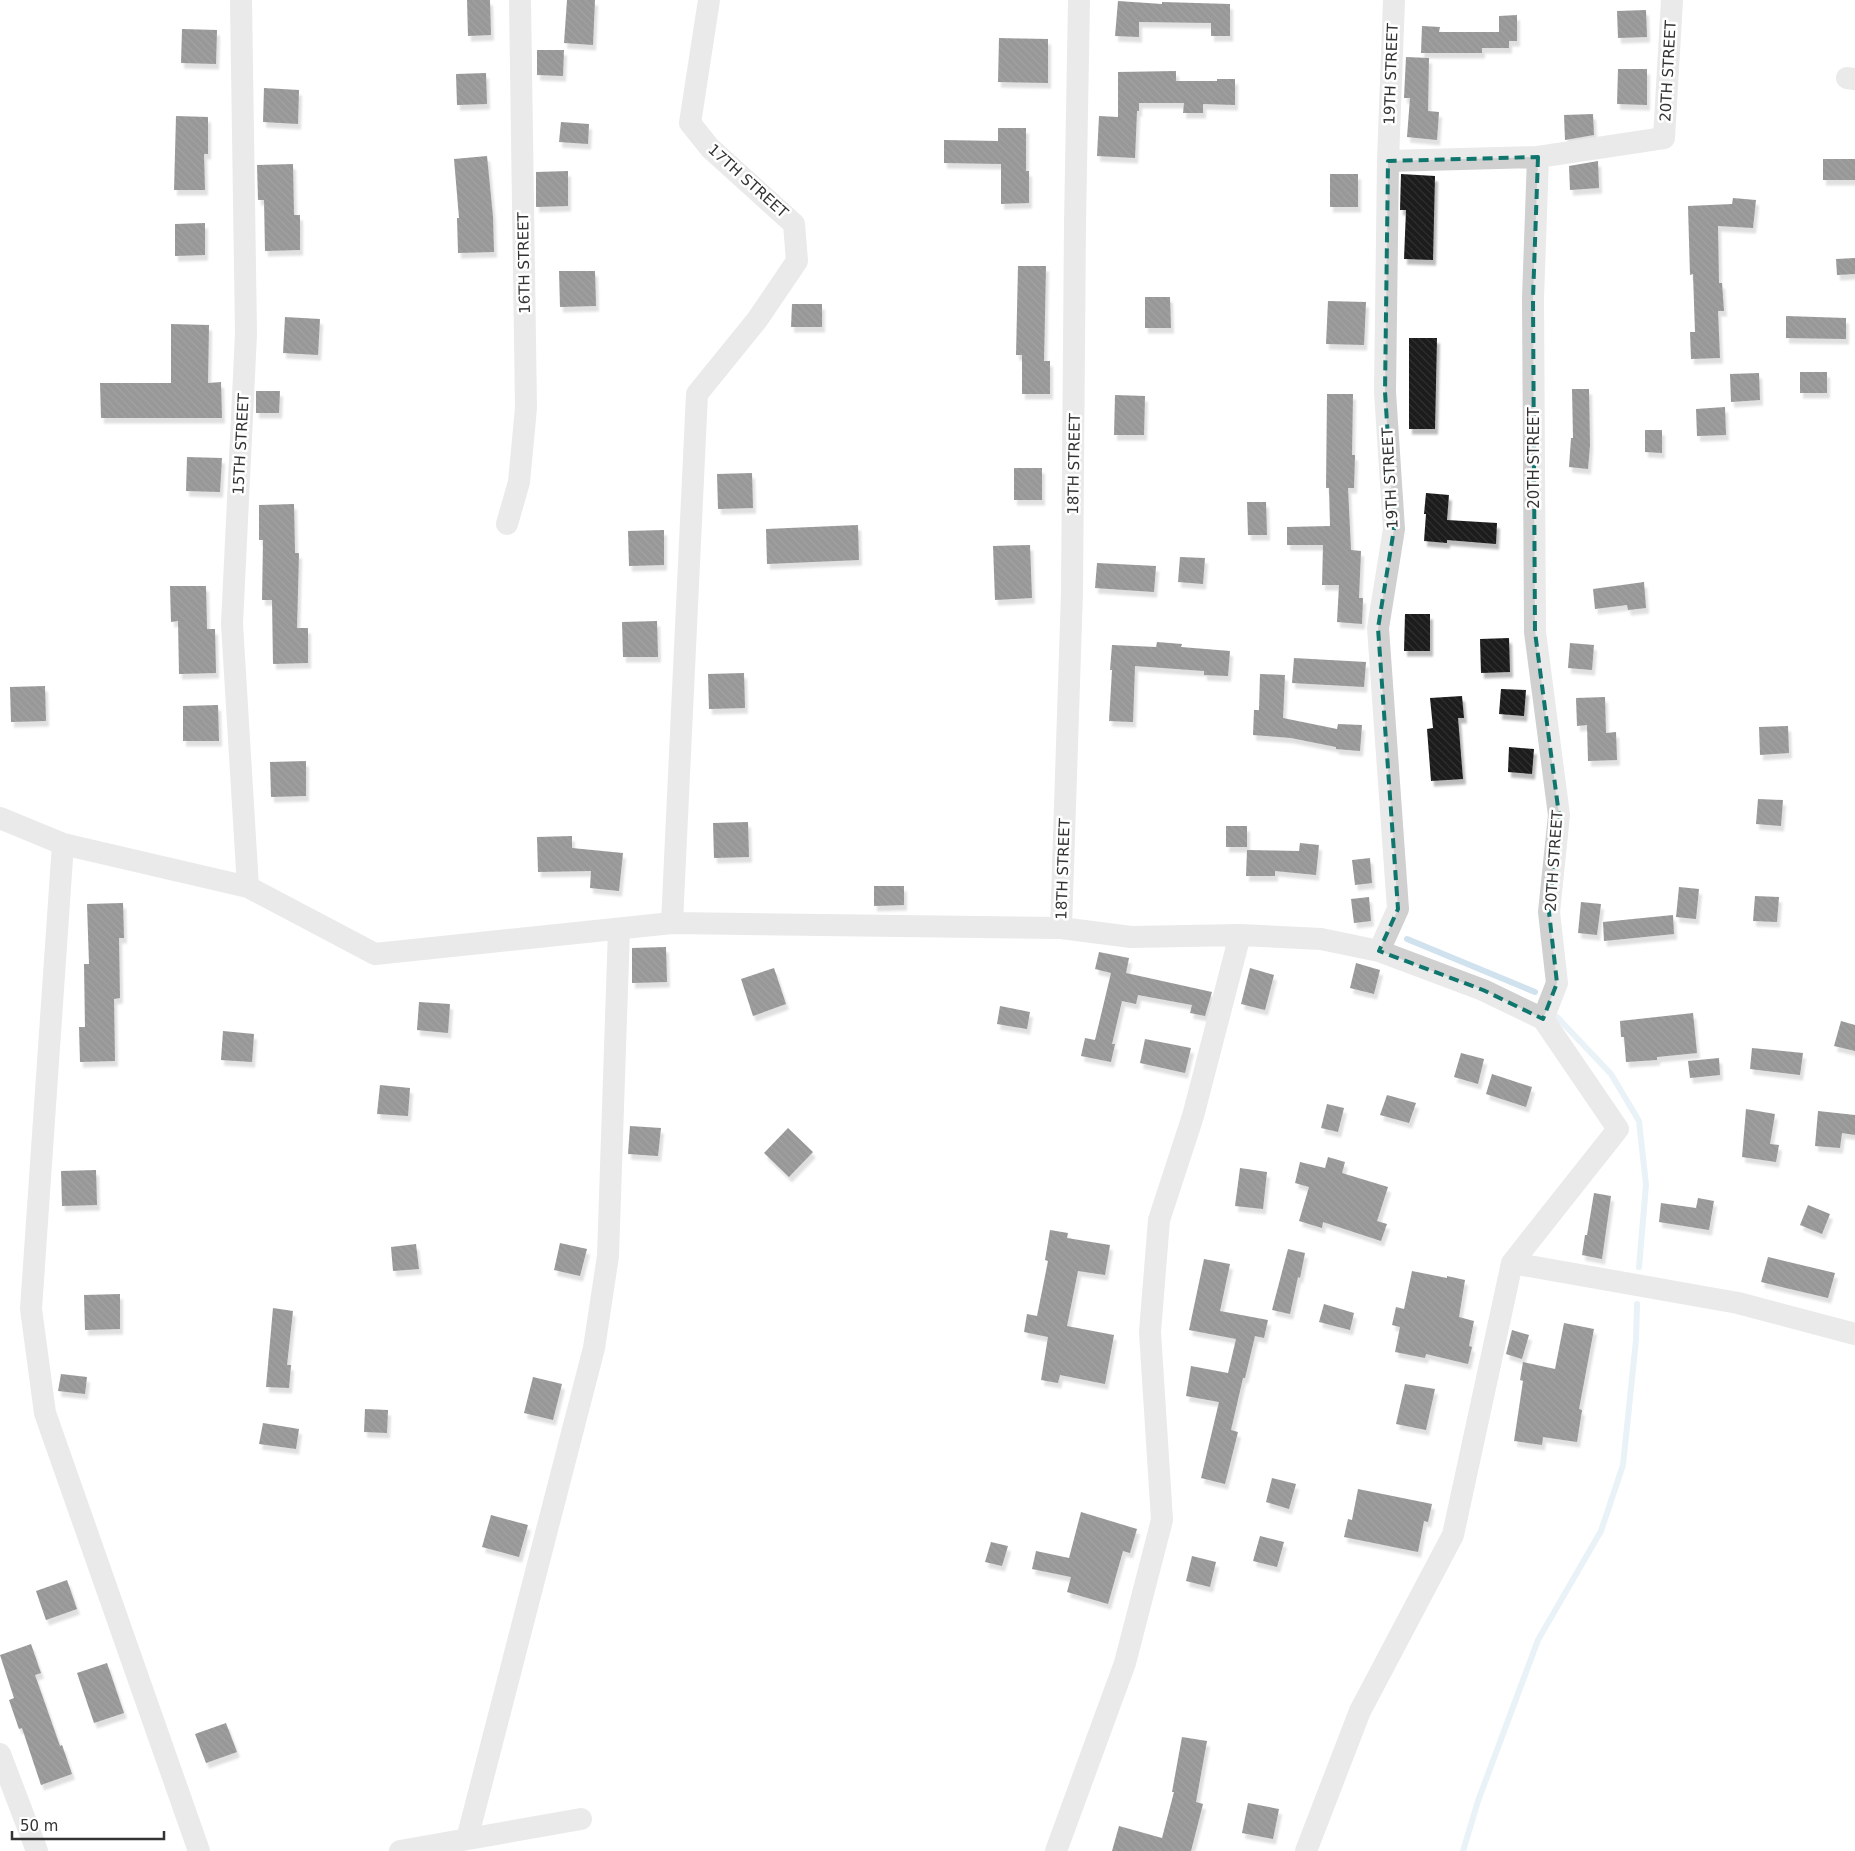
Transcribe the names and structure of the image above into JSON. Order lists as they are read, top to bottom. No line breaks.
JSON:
{"streets":{"street":["20TH STREET","19TH STREET","17TH STREET","16TH STREET","15TH STREET","18TH STREET"]},"scale_bar":"50 m"}
